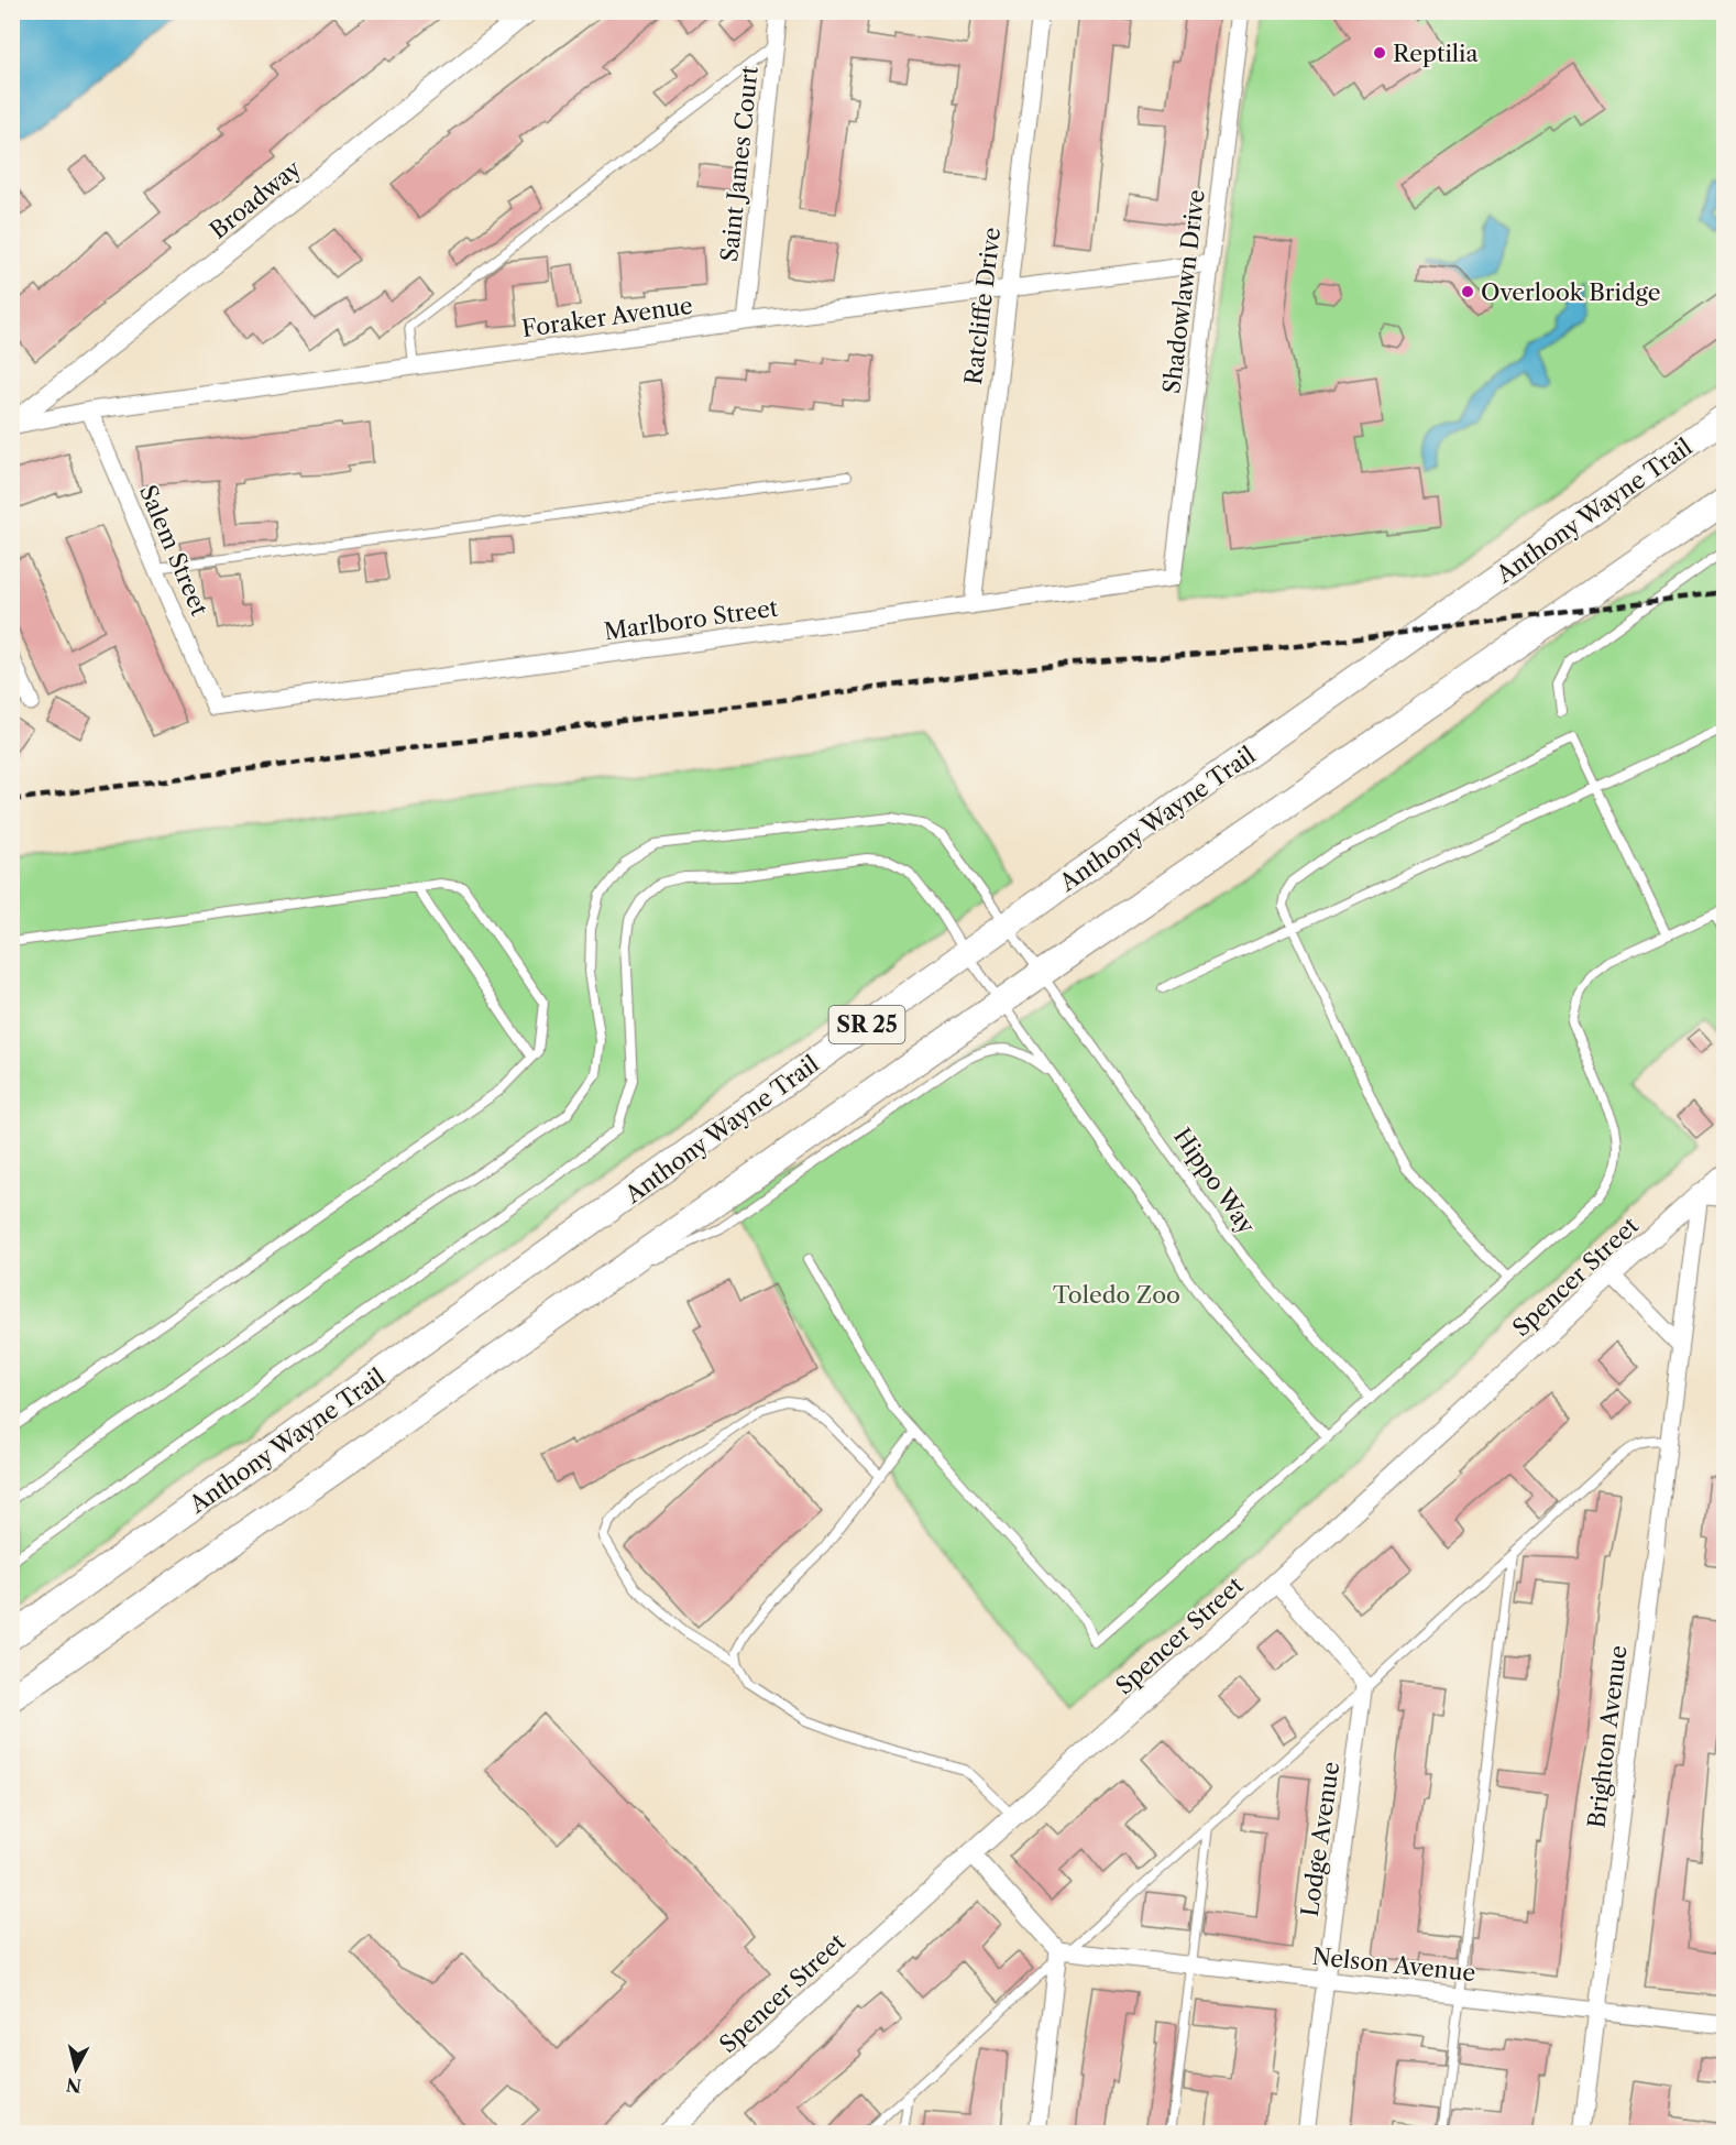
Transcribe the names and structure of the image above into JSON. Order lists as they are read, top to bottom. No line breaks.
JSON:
{"streets":{"highway":["Anthony Wayne Trail","SR 25"],"street":["Saint James Court","Broadway","Shadowlawn Drive","Ratcliffe Drive","Foraker Avenue","Salem Street","Marlboro Street","Spencer Street","Brighton Avenue","Lodge Avenue","Nelson Avenue"],"lane":["Hippo Way"]},"crossings":[["Saint James Court","Foraker Avenue"],["Broadway","Foraker Avenue"],["Shadowlawn Drive","Foraker Avenue"],["Shadowlawn Drive","Marlboro Street"],["Ratcliffe Drive","Foraker Avenue"],["Ratcliffe Drive","Marlboro Street"],["Foraker Avenue","Salem Street"],["Anthony Wayne Trail","Hippo Way"],["Salem Street","Marlboro Street"],["SR 25","Hippo Way"],["Spencer Street","Brighton Avenue"],["Brighton Avenue","Nelson Avenue"],["Lodge Avenue","Nelson Avenue"]],"parks":["Toledo Zoo"],"places":["Reptilia","Overlook Bridge"],"north":"bottom"}
